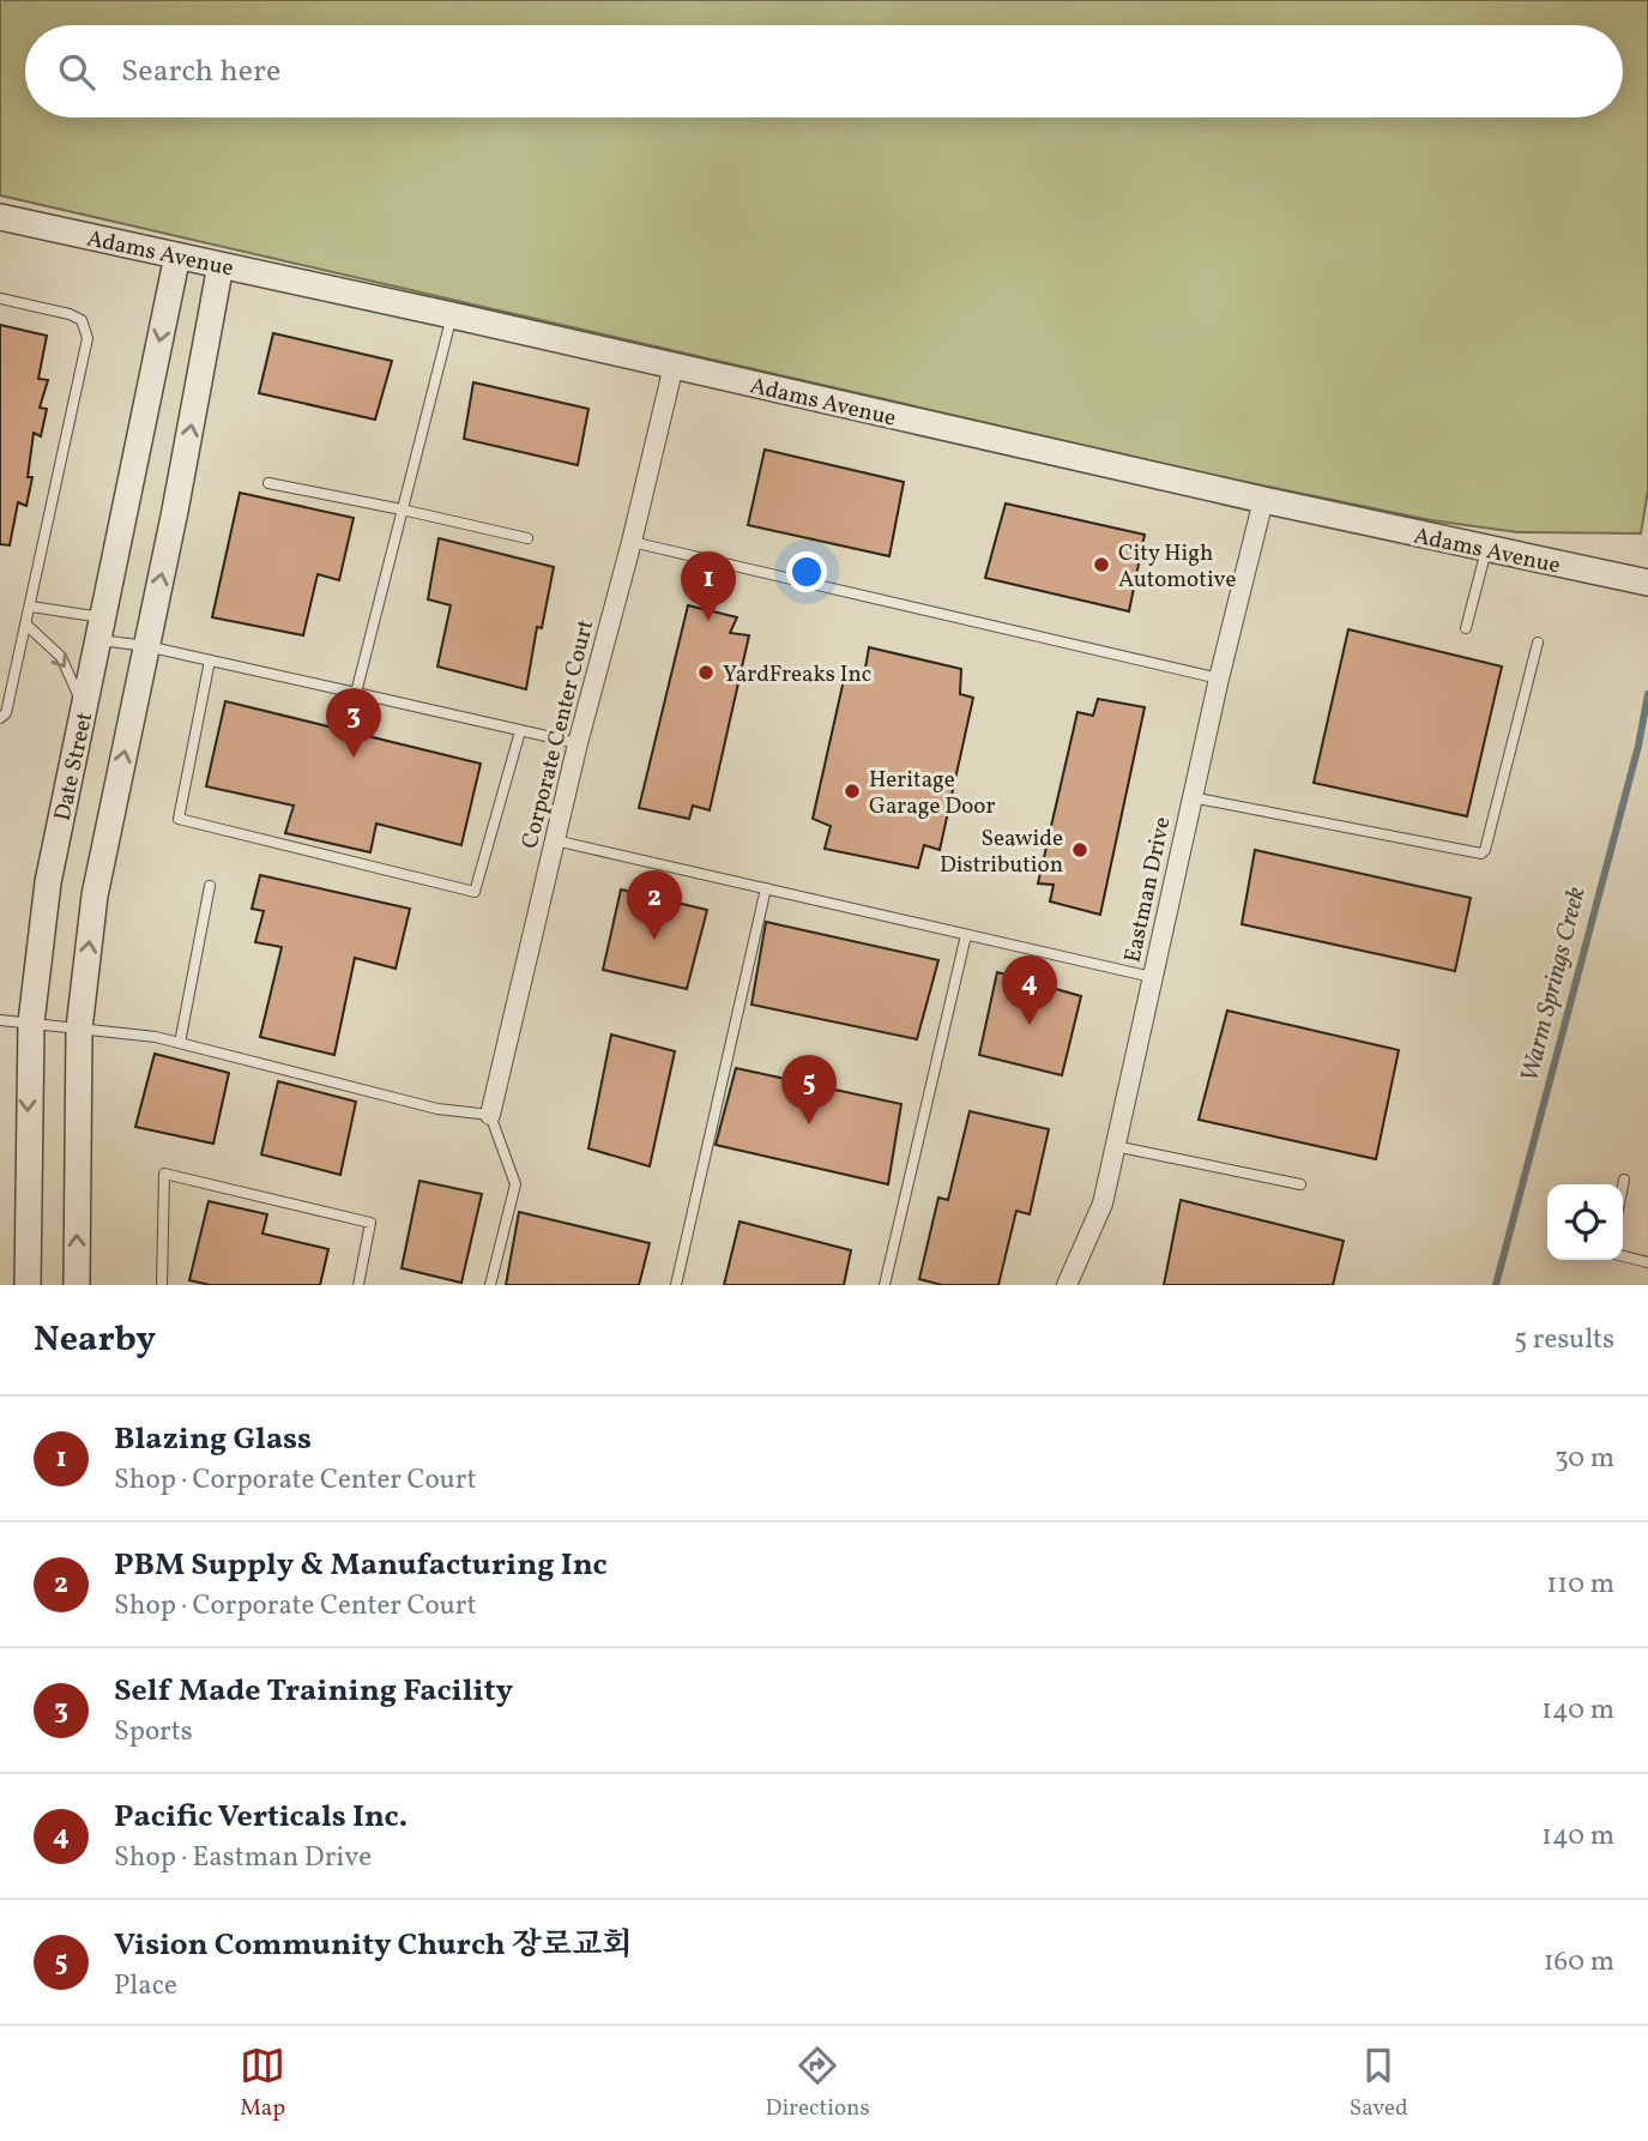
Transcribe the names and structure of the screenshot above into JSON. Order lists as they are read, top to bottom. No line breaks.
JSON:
{"streets":{"street":["Adams Avenue","Corporate Center Court","Date Street","Eastman Drive"]},"crossings":[["Adams Avenue","Corporate Center Court"],["Adams Avenue","Date Street"],["Adams Avenue","Eastman Drive"]],"water":["Warm Springs Creek"],"places":["City High Automotive","YardFreaks Inc","Heritage Garage Door","Seawide Distribution"],"page":{"search":"Search here","pins":["1","3","2","4","5"],"heading":["Nearby","5 results"],"list":[{"mark":"1","name":"Blazing Glass","note":"Shop · Corporate Center Court","value":"30 m"},{"mark":"2","name":"PBM Supply & Manufacturing Inc","note":"Shop · Corporate Center Court","value":"110 m"},{"mark":"3","name":"Self Made Training Facility","note":"Sports","value":"140 m"},{"mark":"4","name":"Pacific Verticals Inc.","note":"Shop · Eastman Drive","value":"140 m"},{"mark":"5","name":"Vision Community Church 장로교회","note":"Place","value":"160 m"}],"nav":["Map","Directions","Saved"]}}
